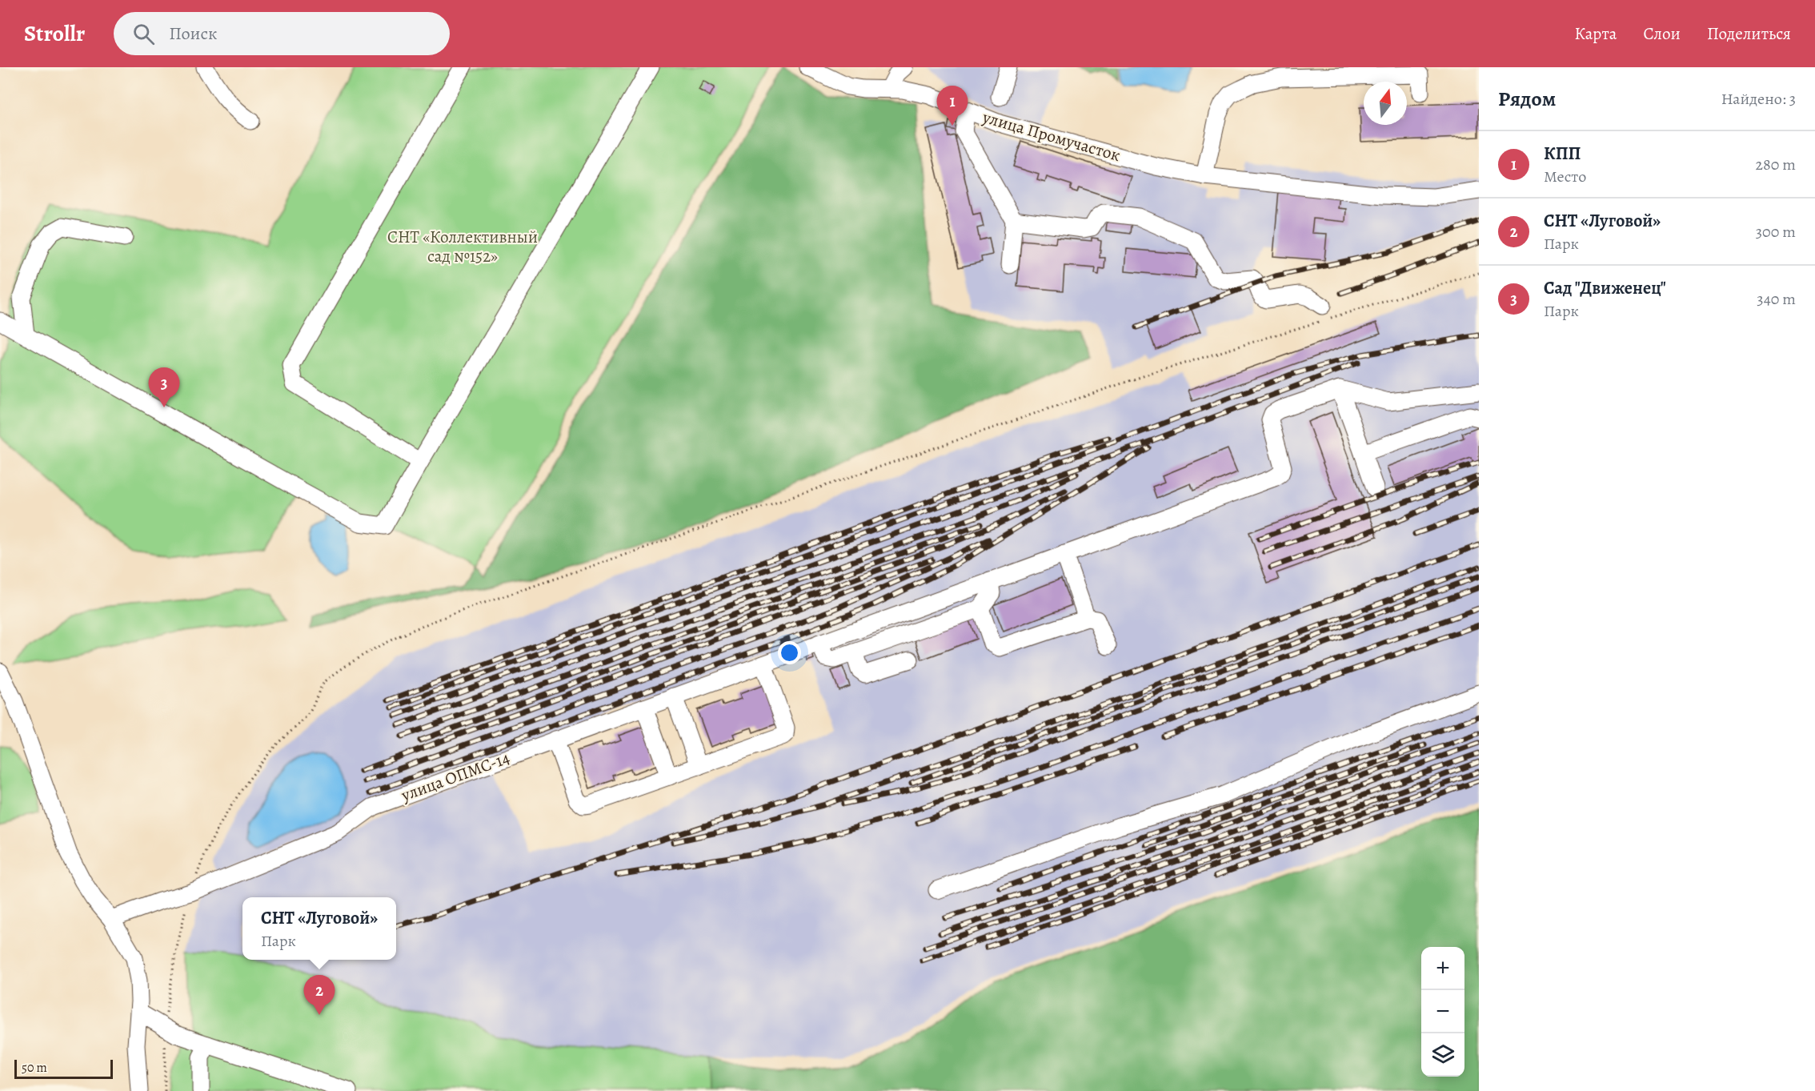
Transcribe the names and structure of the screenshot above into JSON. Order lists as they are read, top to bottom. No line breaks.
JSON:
{"streets":{"street":["улица Промучасток","улица ОПМС-14"]},"parks":["СНТ «Коллективный сад №152»"],"scale_bar":"50 m","north":"top","page":{"header":"Strollr","search":"Поиск","nav":["Карта","Слои","Поделиться"],"heading":["Рядом","Найдено: 3"],"pins":["1","3","2"],"list":[{"mark":"1","name":"КПП","note":"Место","value":"280 m"},{"mark":"2","name":"СНТ «Луговой»","note":"Парк","value":"300 m"},{"mark":"3","name":"Сад \"Движенец\"","note":"Парк","value":"340 m"}],"popup":["СНТ «Луговой»","Парк"],"map_buttons":["+","−"],"scale":"50 m"}}
